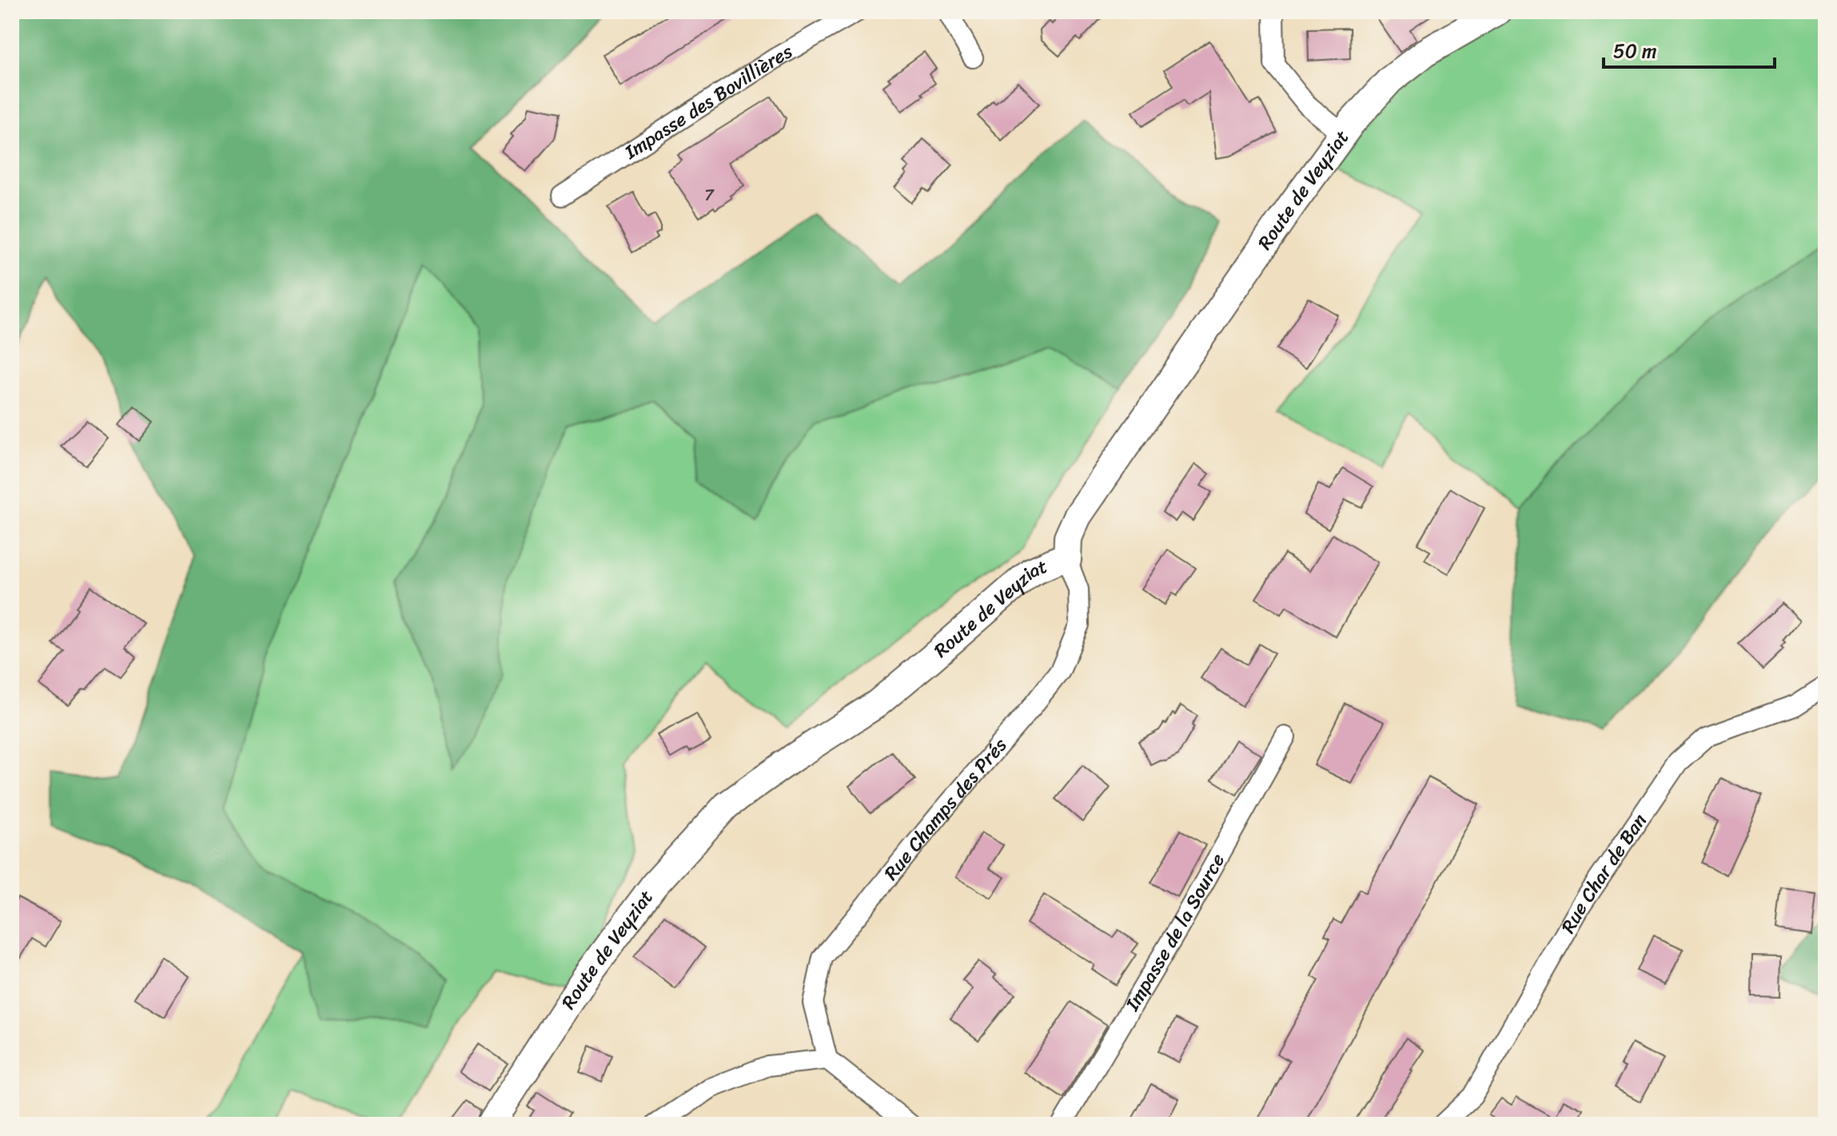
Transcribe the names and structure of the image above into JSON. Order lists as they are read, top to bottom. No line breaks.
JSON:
{"streets":{"street":["Impasse des Bovillières","Route de Veyziat","Rue Champs des Prés","Rue Char de Ban","Impasse de la Source"]},"crossings":[["Route de Veyziat","Rue Champs des Prés"]],"house_numbers":["7"],"scale_bar":"50 m"}
